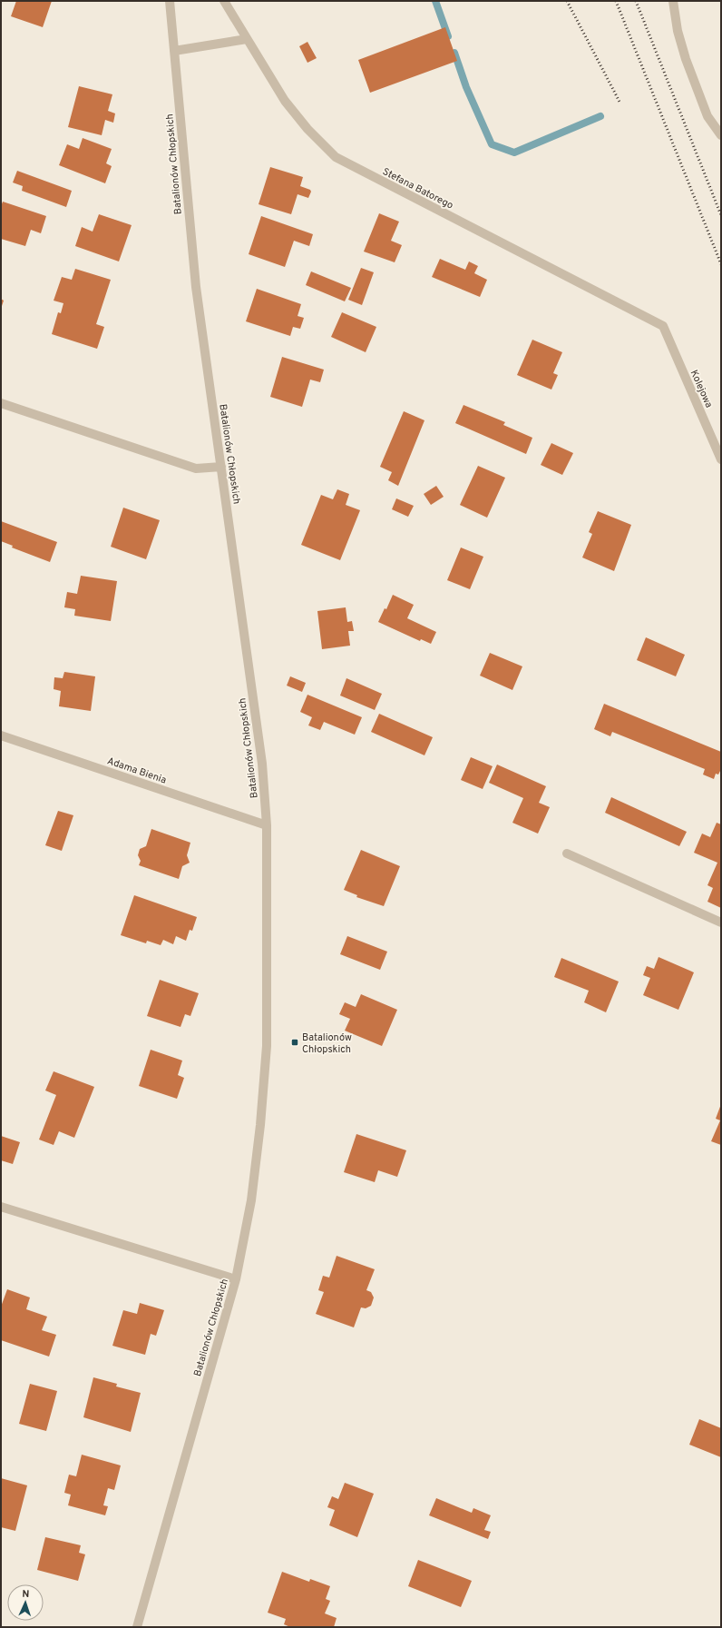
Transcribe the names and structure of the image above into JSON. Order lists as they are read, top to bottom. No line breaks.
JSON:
{"streets":{"street":["Batalionów Chłopskich","Stefana Batorego","Kolejowa","Adama Bienia"]},"crossings":[["Batalionów Chłopskich","Adama Bienia"],["Stefana Batorego","Kolejowa"]],"places":{"transit":["Batalionów Chłopskich"]},"north":"top"}
